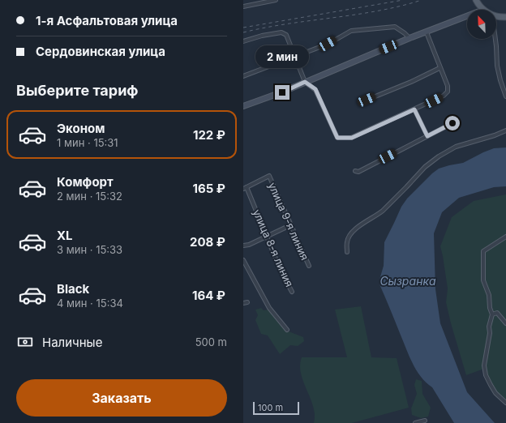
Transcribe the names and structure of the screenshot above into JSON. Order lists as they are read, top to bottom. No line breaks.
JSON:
{"streets":{"street":["улица 9-я линия","улица 8-я линия"]},"crossings":[["улица 9-я линия","улица 8-я линия"]],"water":["Сызранка"],"scale_bar":"100 m","north":"top left","page":{"banner":["1-я Асфальтовая улица","Сердовинская улица"],"bubble":"2 мин","heading":"Выберите тариф","list":[{"name":"Эконом","note":"1 мин · 15:31","value":"122 ₽"},{"name":"Комфорт","note":"2 мин · 15:32","value":"165 ₽"},{"name":"XL","note":"3 мин · 15:33","value":"208 ₽"},{"name":"Black","note":"4 мин · 15:34","value":"164 ₽"}],"pay":["Наличные","500 m"],"buttons":"Заказать","scale":"100 m"}}
